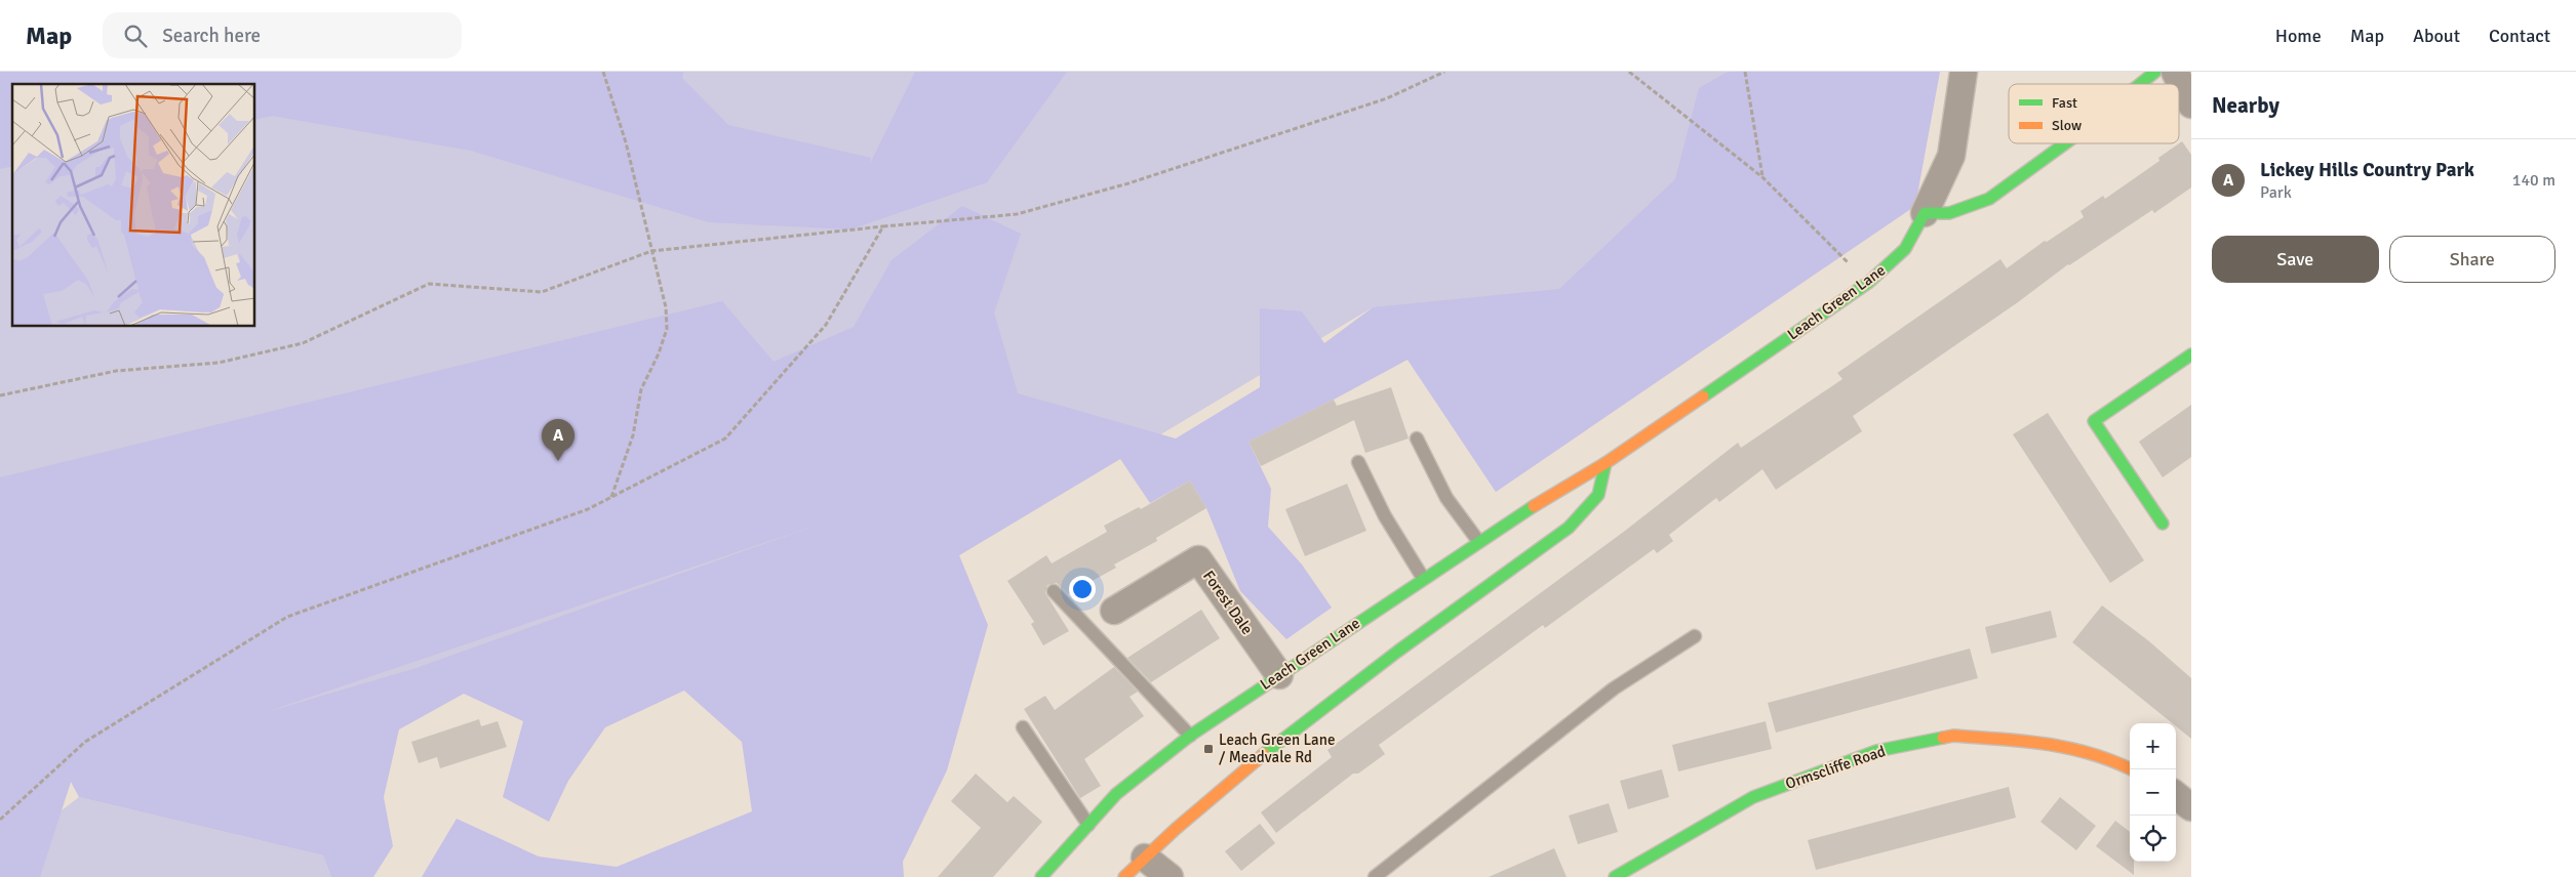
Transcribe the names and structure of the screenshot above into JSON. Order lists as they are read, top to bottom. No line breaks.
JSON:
{"streets":{"street":["Leach Green Lane","Forest Dale","Ormscliffe Road"]},"crossings":[["Leach Green Lane","Forest Dale"]],"places":{"transit":["Leach Green Lane / Meadvale Rd"]},"legend":["Fast","Slow"],"page":{"header":"Map","search":"Search here","nav":["Home","Map","About","Contact"],"heading":"Nearby","list":[{"mark":"A","name":"Lickey Hills Country Park","note":"Park","value":"140 m"}],"buttons":["Save","Share"],"pins":"A","map_buttons":["+","−"]}}
